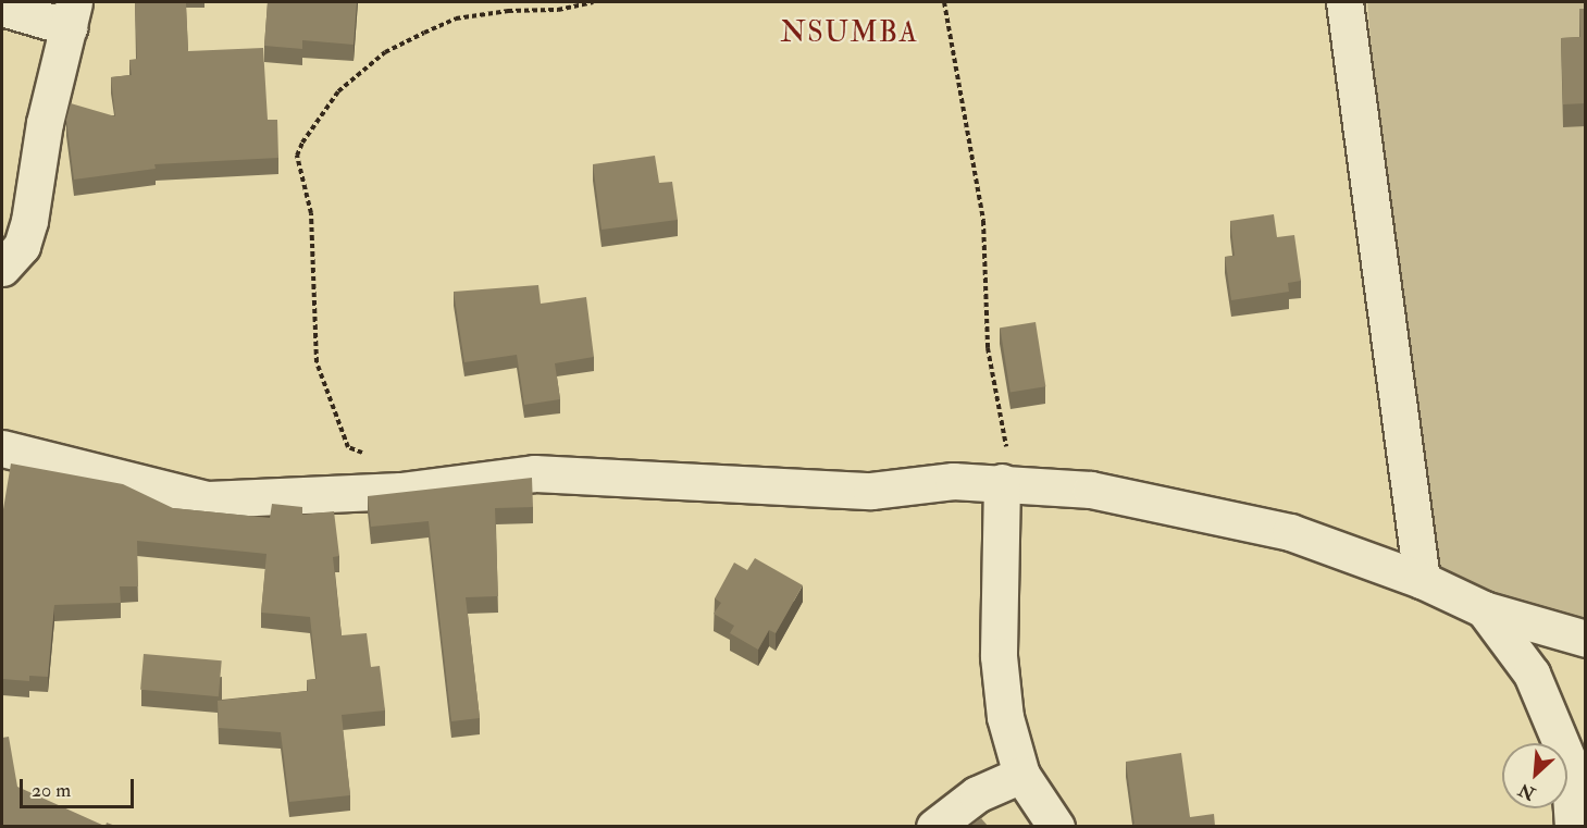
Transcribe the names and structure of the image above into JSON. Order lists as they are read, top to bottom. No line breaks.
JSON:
{"districts":["NSUMBA"],"scale_bar":"20 m","north":"bottom left"}
